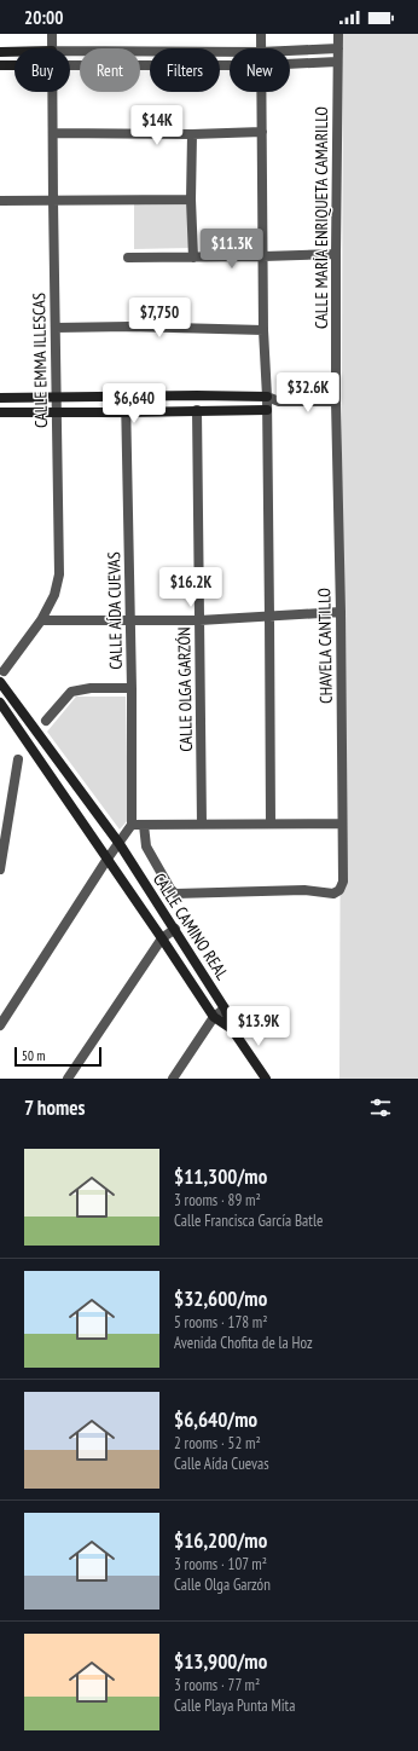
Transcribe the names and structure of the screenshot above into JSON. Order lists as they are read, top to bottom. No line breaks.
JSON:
{"streets":{"street":["CALLE MARÍA ENRIQUETA CAMARILLO","CALLE EMMA ILLESCAS","CALLE AÍDA CUEVAS","CHAVELA CANTILLO","CALLE OLGA GARZÓN","CALLE CAMINO REAL"]},"crossings":[["CALLE MARÍA ENRIQUETA CAMARILLO","CHAVELA CANTILLO"]],"scale_bar":"50 m","page":{"status":"20:00","chip":["Buy","Rent","Filters","New"],"price":["$14K","$11.3K","$7,750","$32.6K","$6,640","$16.2K","$13.9K"],"scale":"50 m","heading":"7 homes","list":[{"name":"$11,300/mo","note":"3 rooms · 89 m² · Calle Francisca García Batle"},{"name":"$32,600/mo","note":"5 rooms · 178 m² · Avenida Chofita de la Hoz"},{"name":"$6,640/mo","note":"2 rooms · 52 m² · Calle Aída Cuevas"},{"name":"$16,200/mo","note":"3 rooms · 107 m² · Calle Olga Garzón"},{"name":"$13,900/mo","note":"3 rooms · 77 m² · Calle Playa Punta Mita"}]}}
